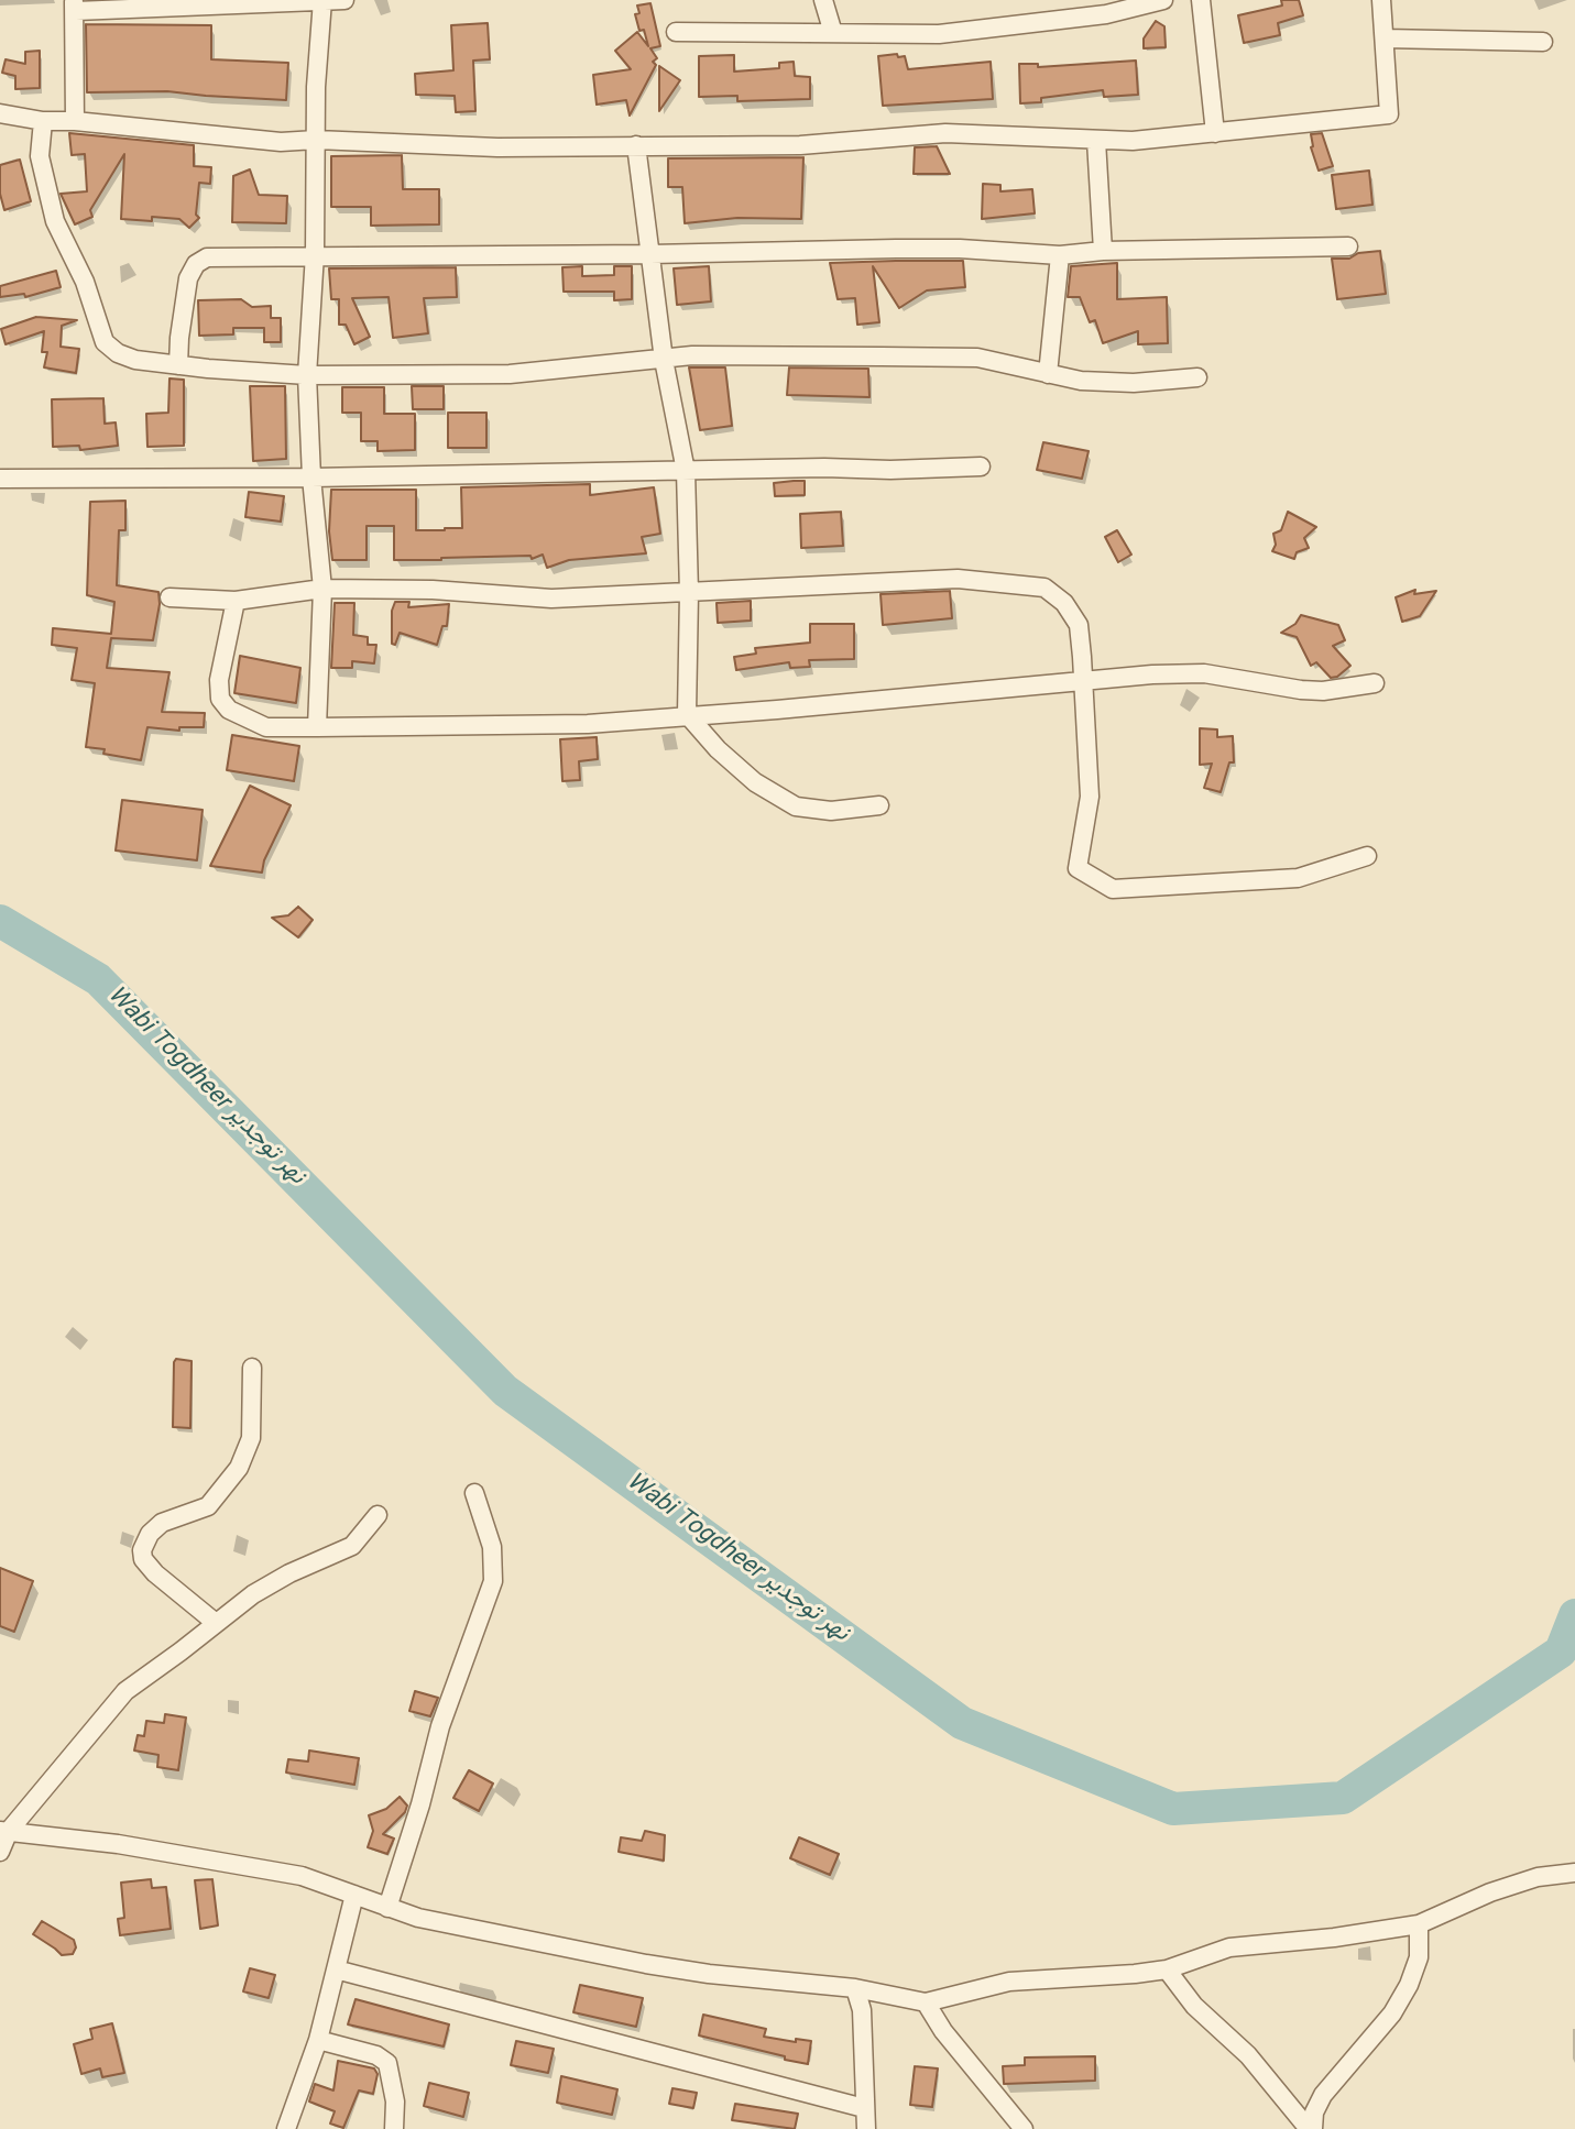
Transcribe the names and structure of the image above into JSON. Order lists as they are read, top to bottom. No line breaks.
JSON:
{"water":["Wabi Togdheer نهر توجدير"]}
